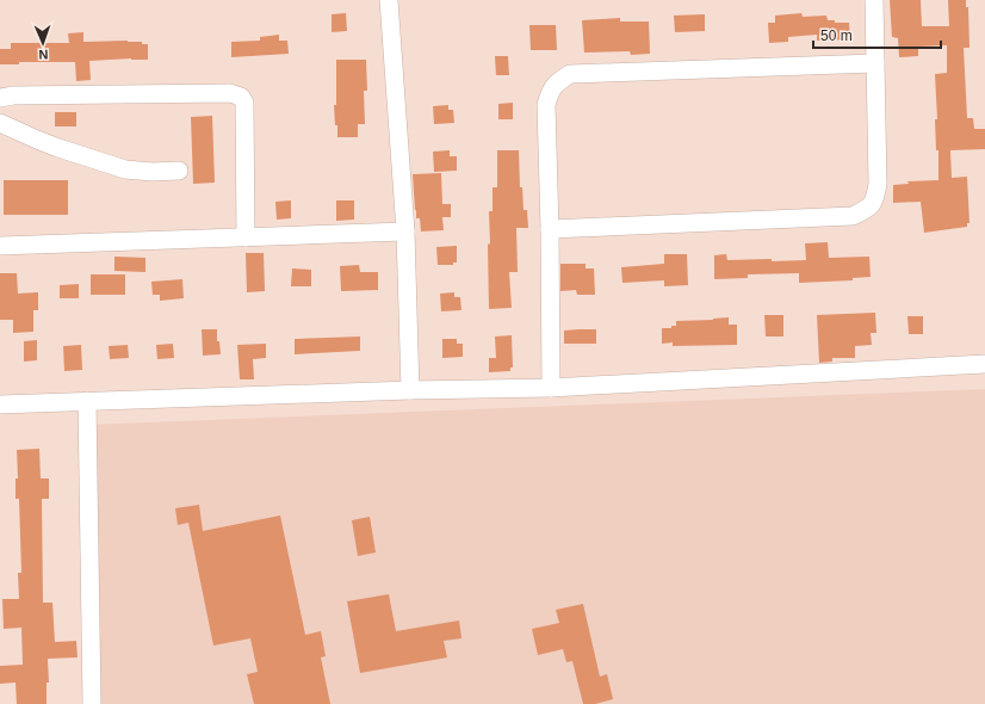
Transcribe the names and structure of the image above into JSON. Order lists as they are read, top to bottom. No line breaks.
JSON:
{"scale_bar":"50 m","north":"bottom"}
